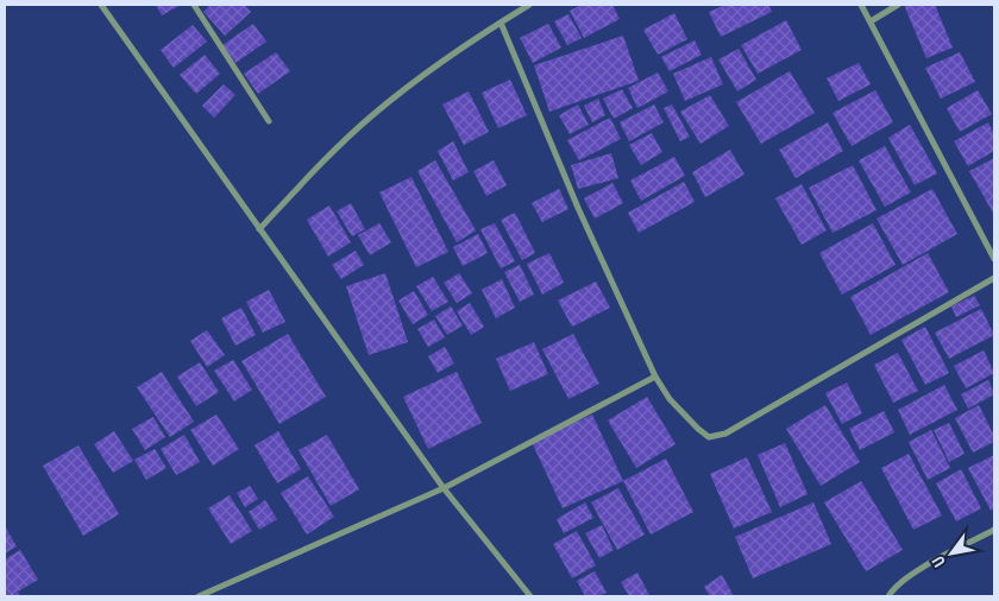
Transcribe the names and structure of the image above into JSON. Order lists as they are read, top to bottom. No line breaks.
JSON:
{"north":"bottom left"}
